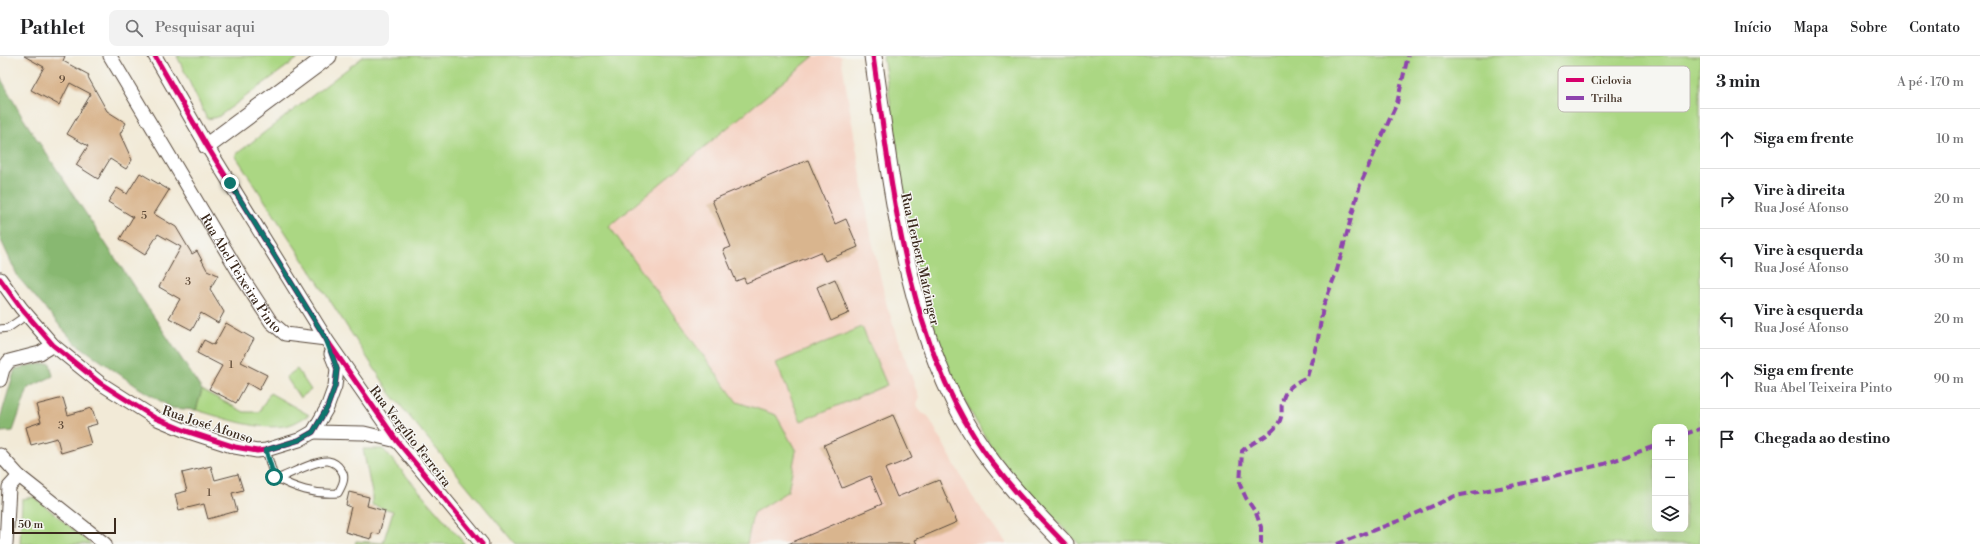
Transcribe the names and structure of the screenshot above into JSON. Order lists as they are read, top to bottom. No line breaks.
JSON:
{"streets":{"street":["Rua Herbert Matzinger","Rua Abel Teixeira Pinto","Rua José Afonso","Rua Vergílio Ferreira"]},"crossings":[["Rua Abel Teixeira Pinto","Rua Vergílio Ferreira"],["Rua José Afonso","Rua Vergílio Ferreira"]],"house_numbers":["9","5","3","1","3","1"],"legend":["Ciclovia","Trilha"],"scale_bar":"50 m","page":{"header":"Pathlet","search":"Pesquisar aqui","nav":["Início","Mapa","Sobre","Contato"],"heading":["3 min","A pé · 170 m"],"list":[["Siga em frente","10 m"],["Vire à direita","Rua José Afonso","20 m"],["Vire à esquerda","Rua José Afonso","30 m"],["Vire à esquerda","Rua José Afonso","20 m"],["Siga em frente","Rua Abel Teixeira Pinto","90 m"],"Chegada ao destino"],"map_buttons":["+","−"],"scale":"50 m"}}
